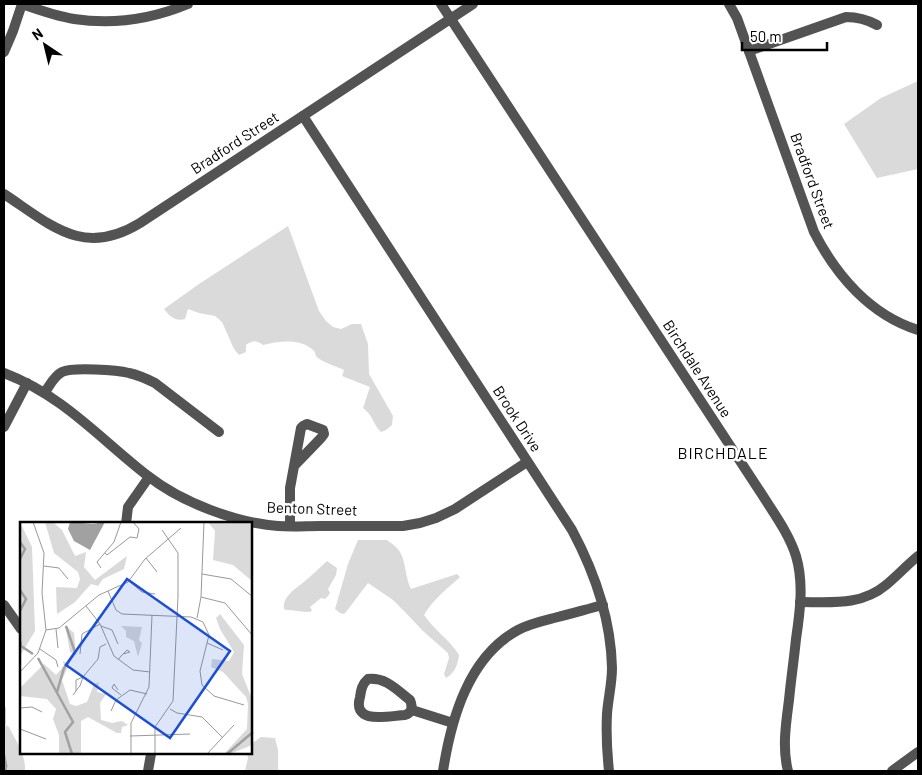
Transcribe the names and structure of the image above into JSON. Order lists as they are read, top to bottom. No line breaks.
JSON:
{"streets":{"street":["Bradford Street","Birchdale Avenue","Brook Drive","Benton Street"]},"crossings":[["Bradford Street","Birchdale Avenue"],["Bradford Street","Brook Drive"],["Brook Drive","Benton Street"]],"districts":["BIRCHDALE"],"scale_bar":"50 m","north":"top left"}
